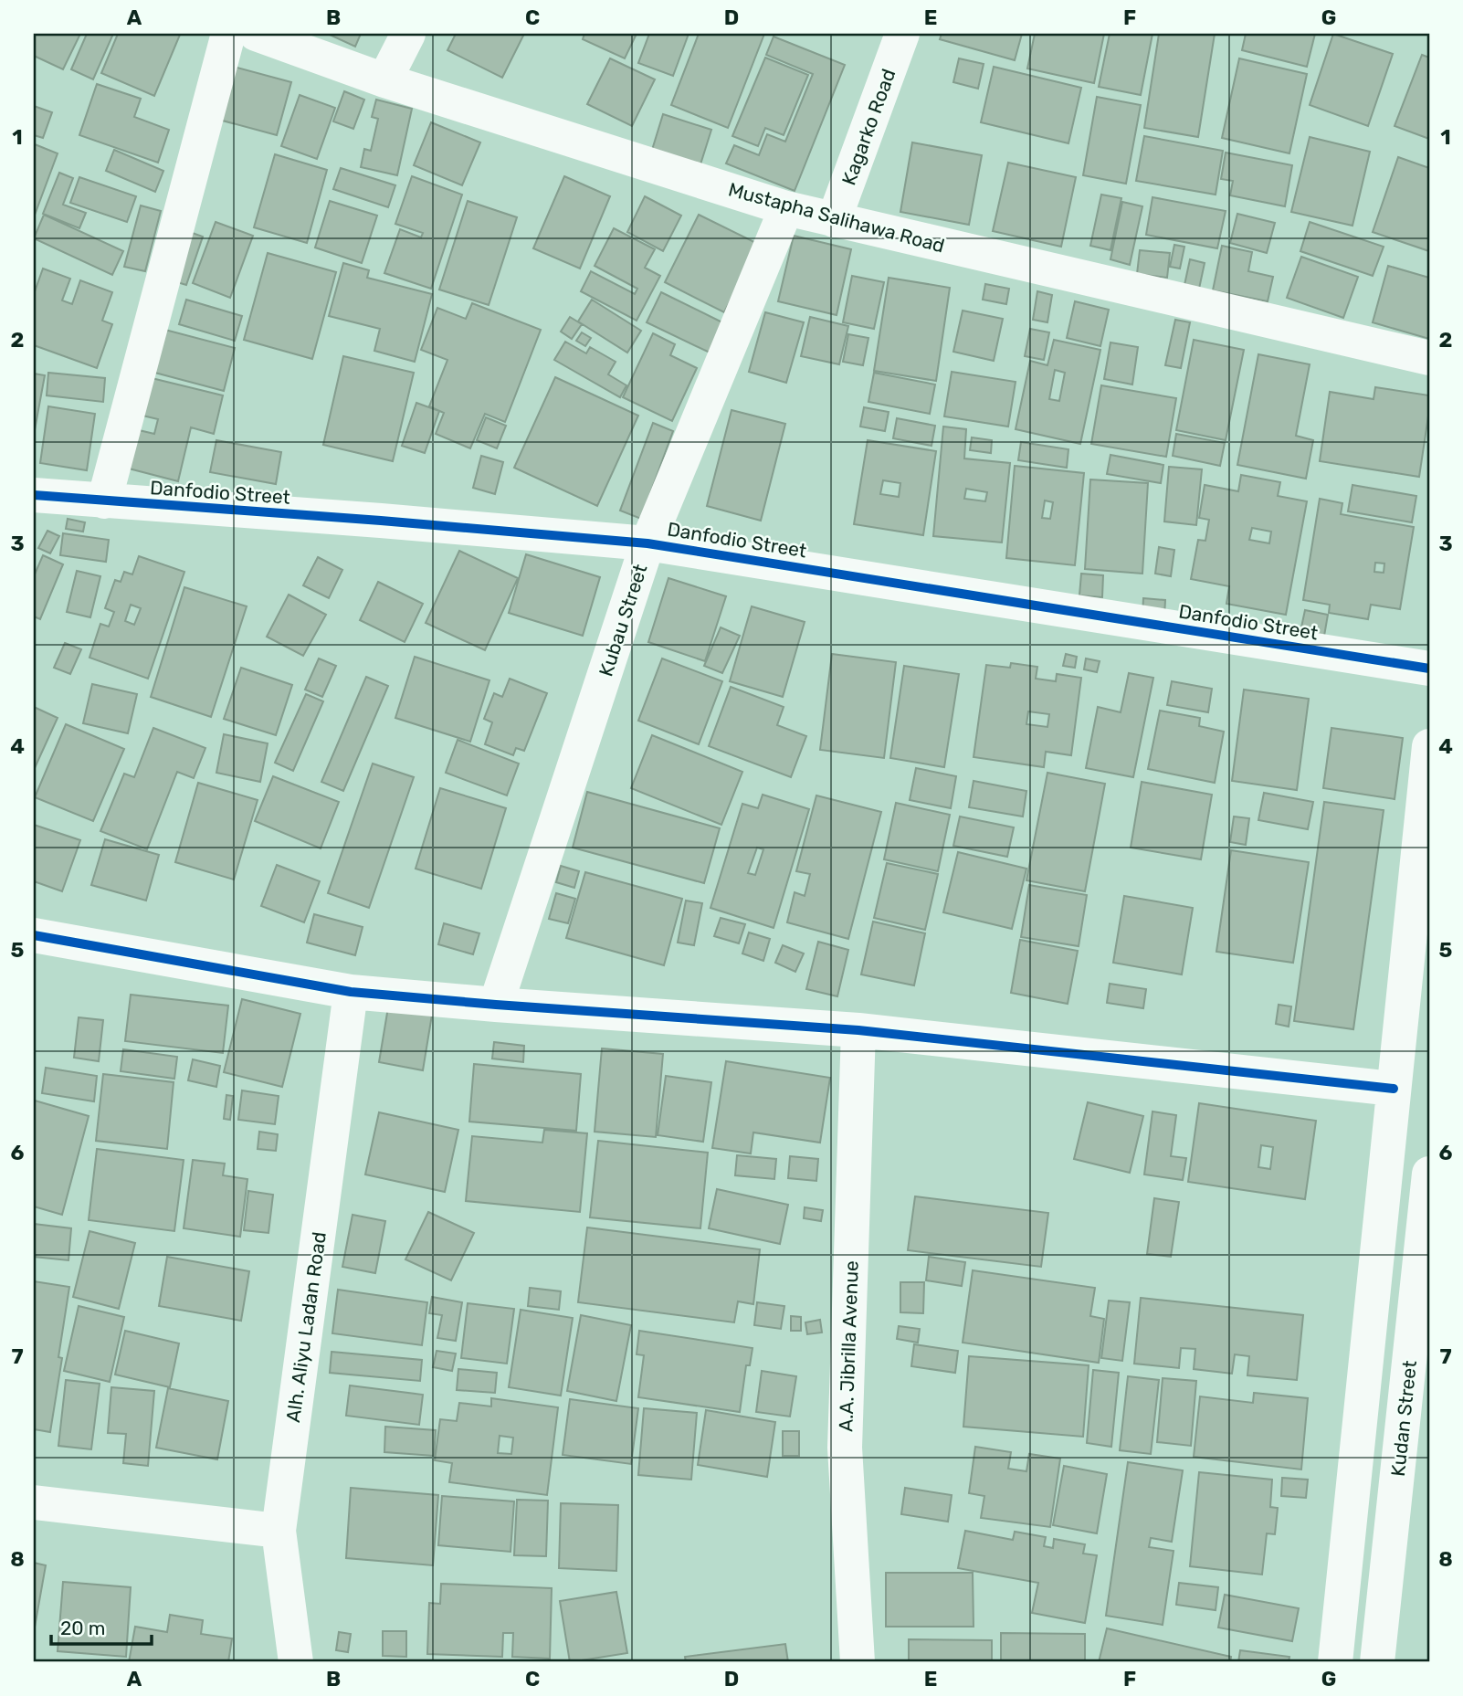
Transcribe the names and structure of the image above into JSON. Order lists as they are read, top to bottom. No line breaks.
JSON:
{"streets":{"street":["Kagarko Road","Mustapha Salihawa Road","Danfodio Street","Kubau Street","Alh. Aliyu Ladan Road","A.A. Jibrilla Avenue","Kudan Street"]},"crossings":[["Kagarko Road","Mustapha Salihawa Road"],["Mustapha Salihawa Road","Kubau Street"],["Danfodio Street","Kubau Street"]],"scale_bar":"20 m","grid":{"columns":["A","B","C","D","E","F","G"],"rows":["1","2","3","4","5","6","7","8"]}}
